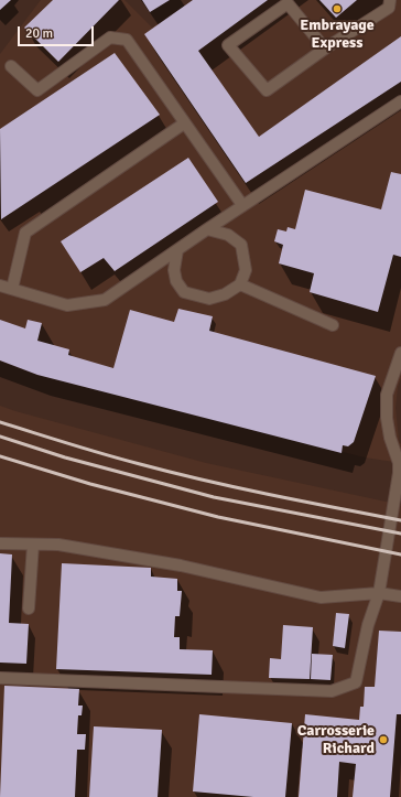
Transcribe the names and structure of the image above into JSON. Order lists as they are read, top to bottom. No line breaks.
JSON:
{"places":["Embrayage Express","Carrosserie Richard"],"scale_bar":"20 m"}
